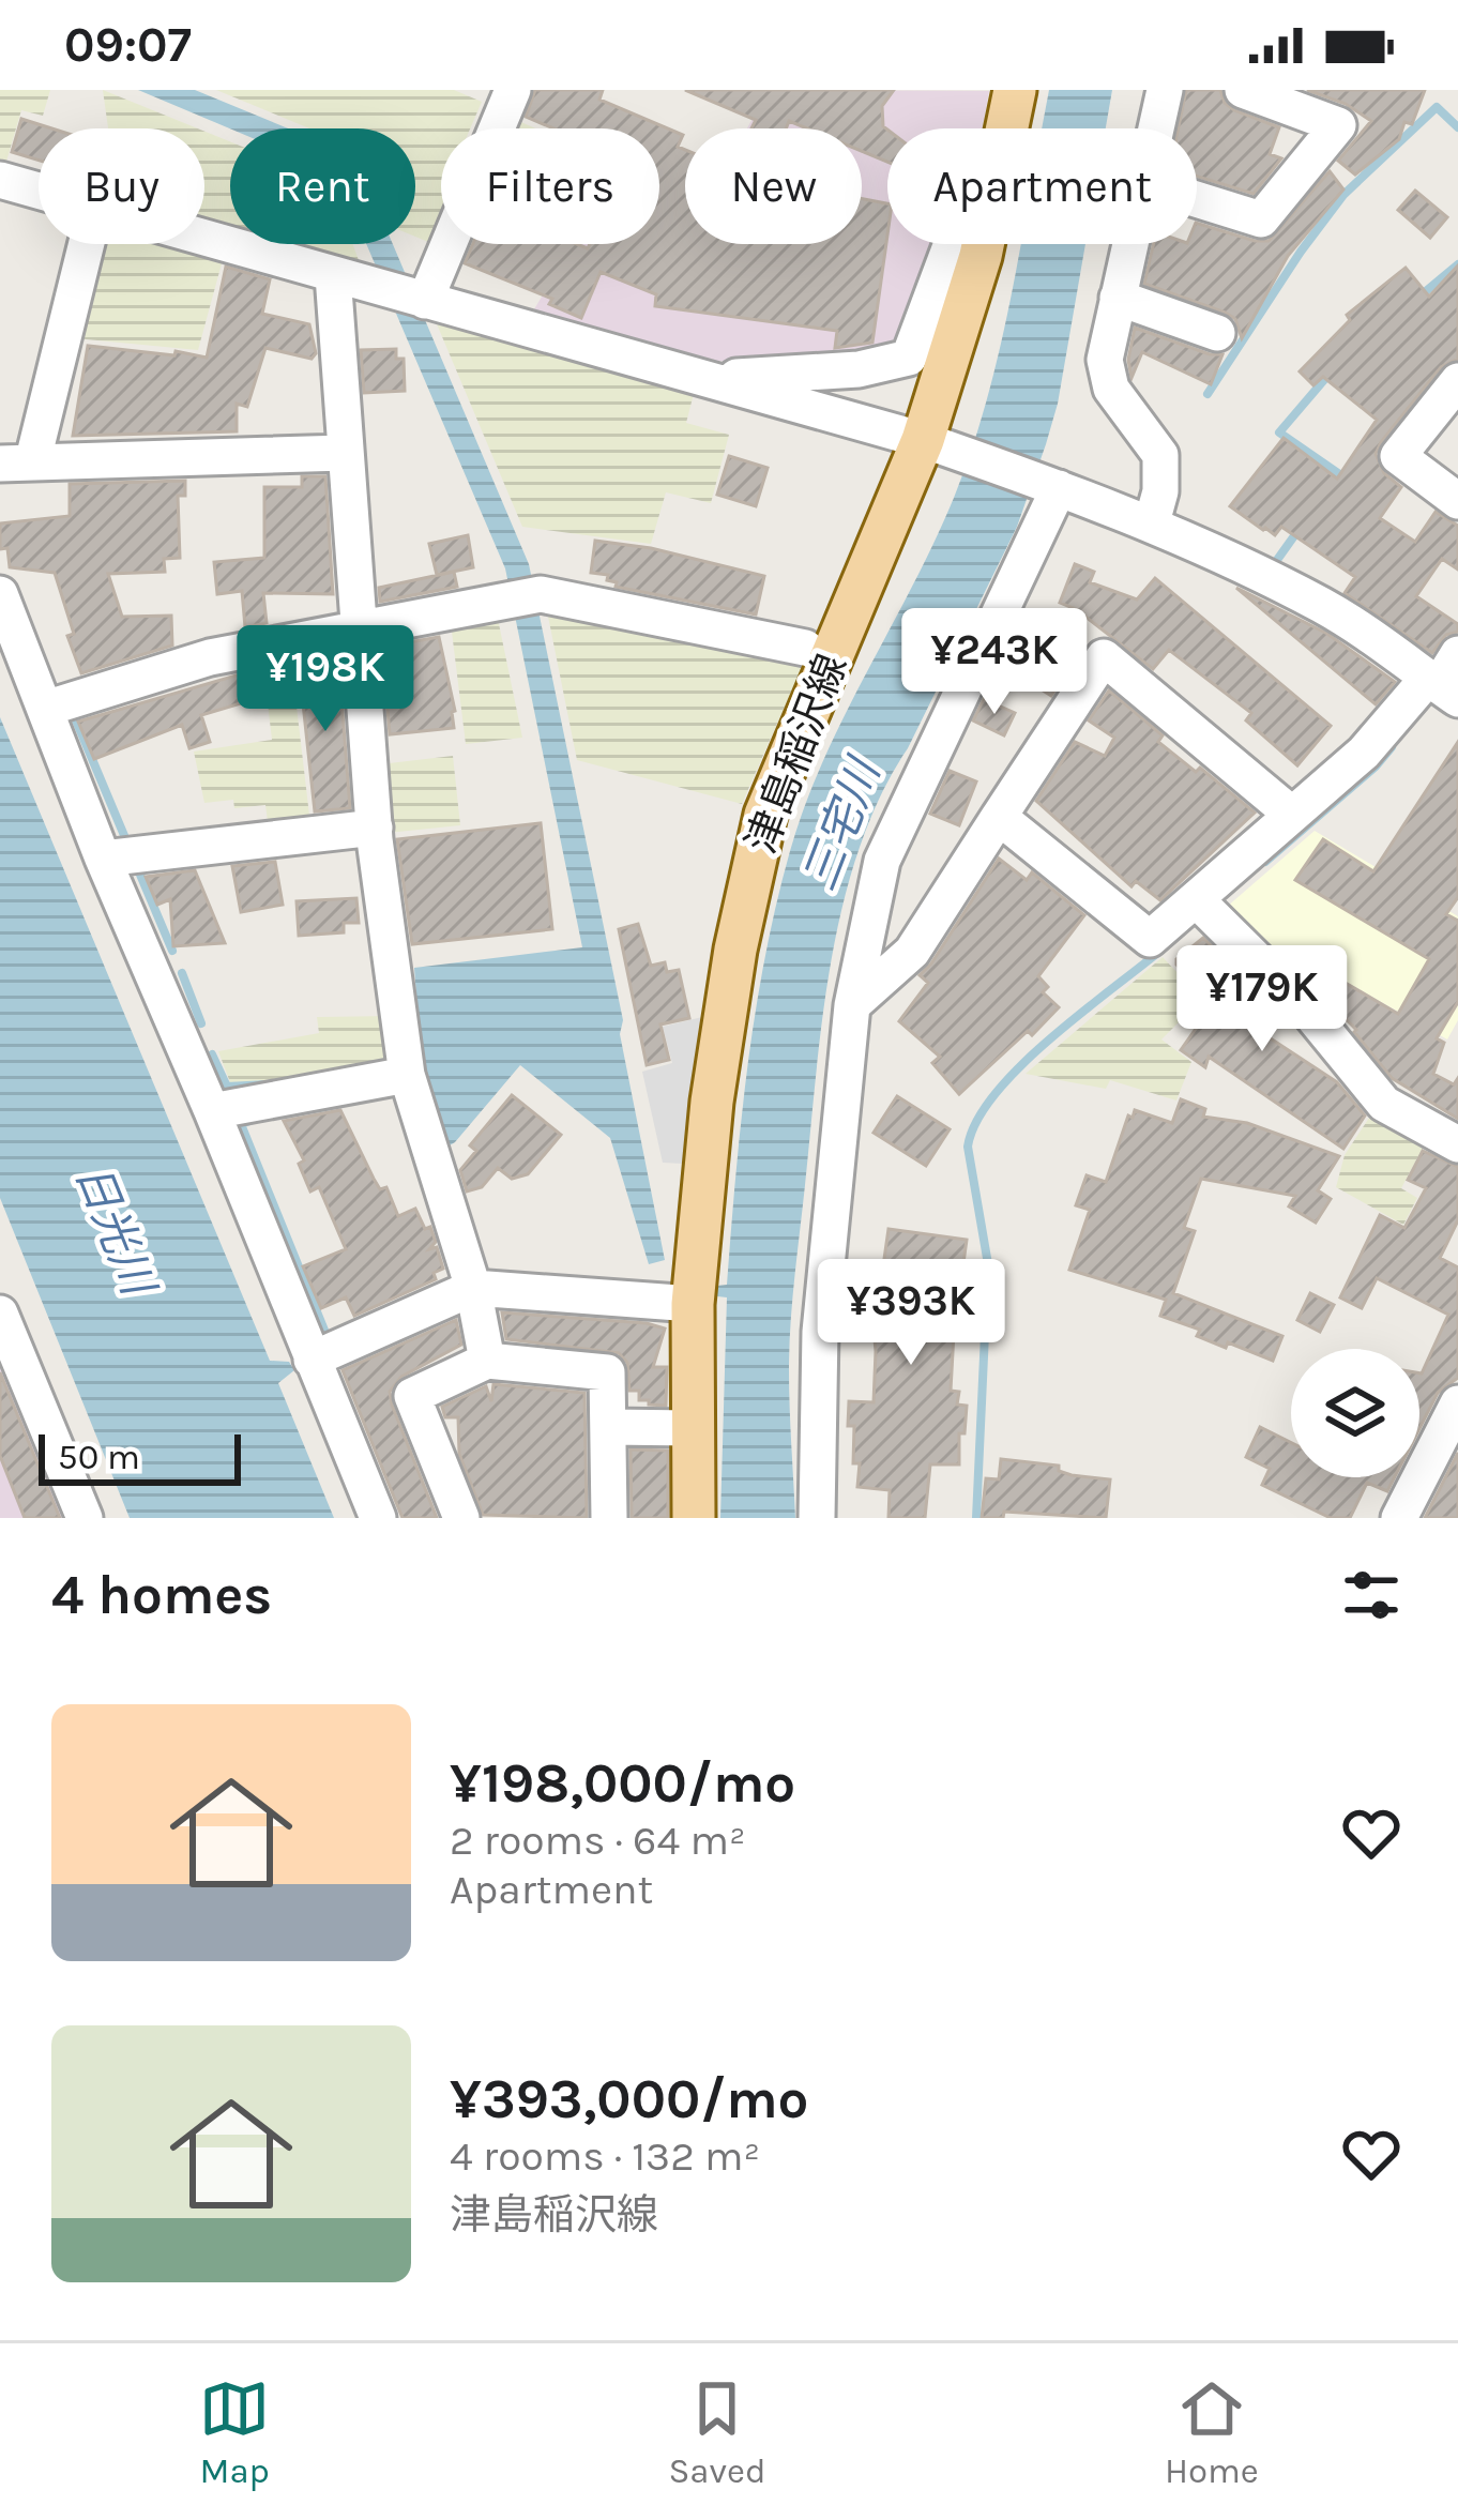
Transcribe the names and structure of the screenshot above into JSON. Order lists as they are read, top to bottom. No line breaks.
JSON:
{"streets":{"main road":["津島稲沢線"]},"water":["三宅川","日光川"],"scale_bar":"50 m","page":{"status":"09:07","chip":["Buy","Rent","Filters","New","Apartment"],"price":["¥243K","¥198K","¥179K","¥393K"],"scale":"50 m","heading":"4 homes","list":[{"name":"¥198,000/mo","note":"2 rooms · 64 m² · Apartment"},{"name":"¥393,000/mo","note":"4 rooms · 132 m² · 津島稲沢線"}],"tabs":["Map","Saved","Home"]}}
